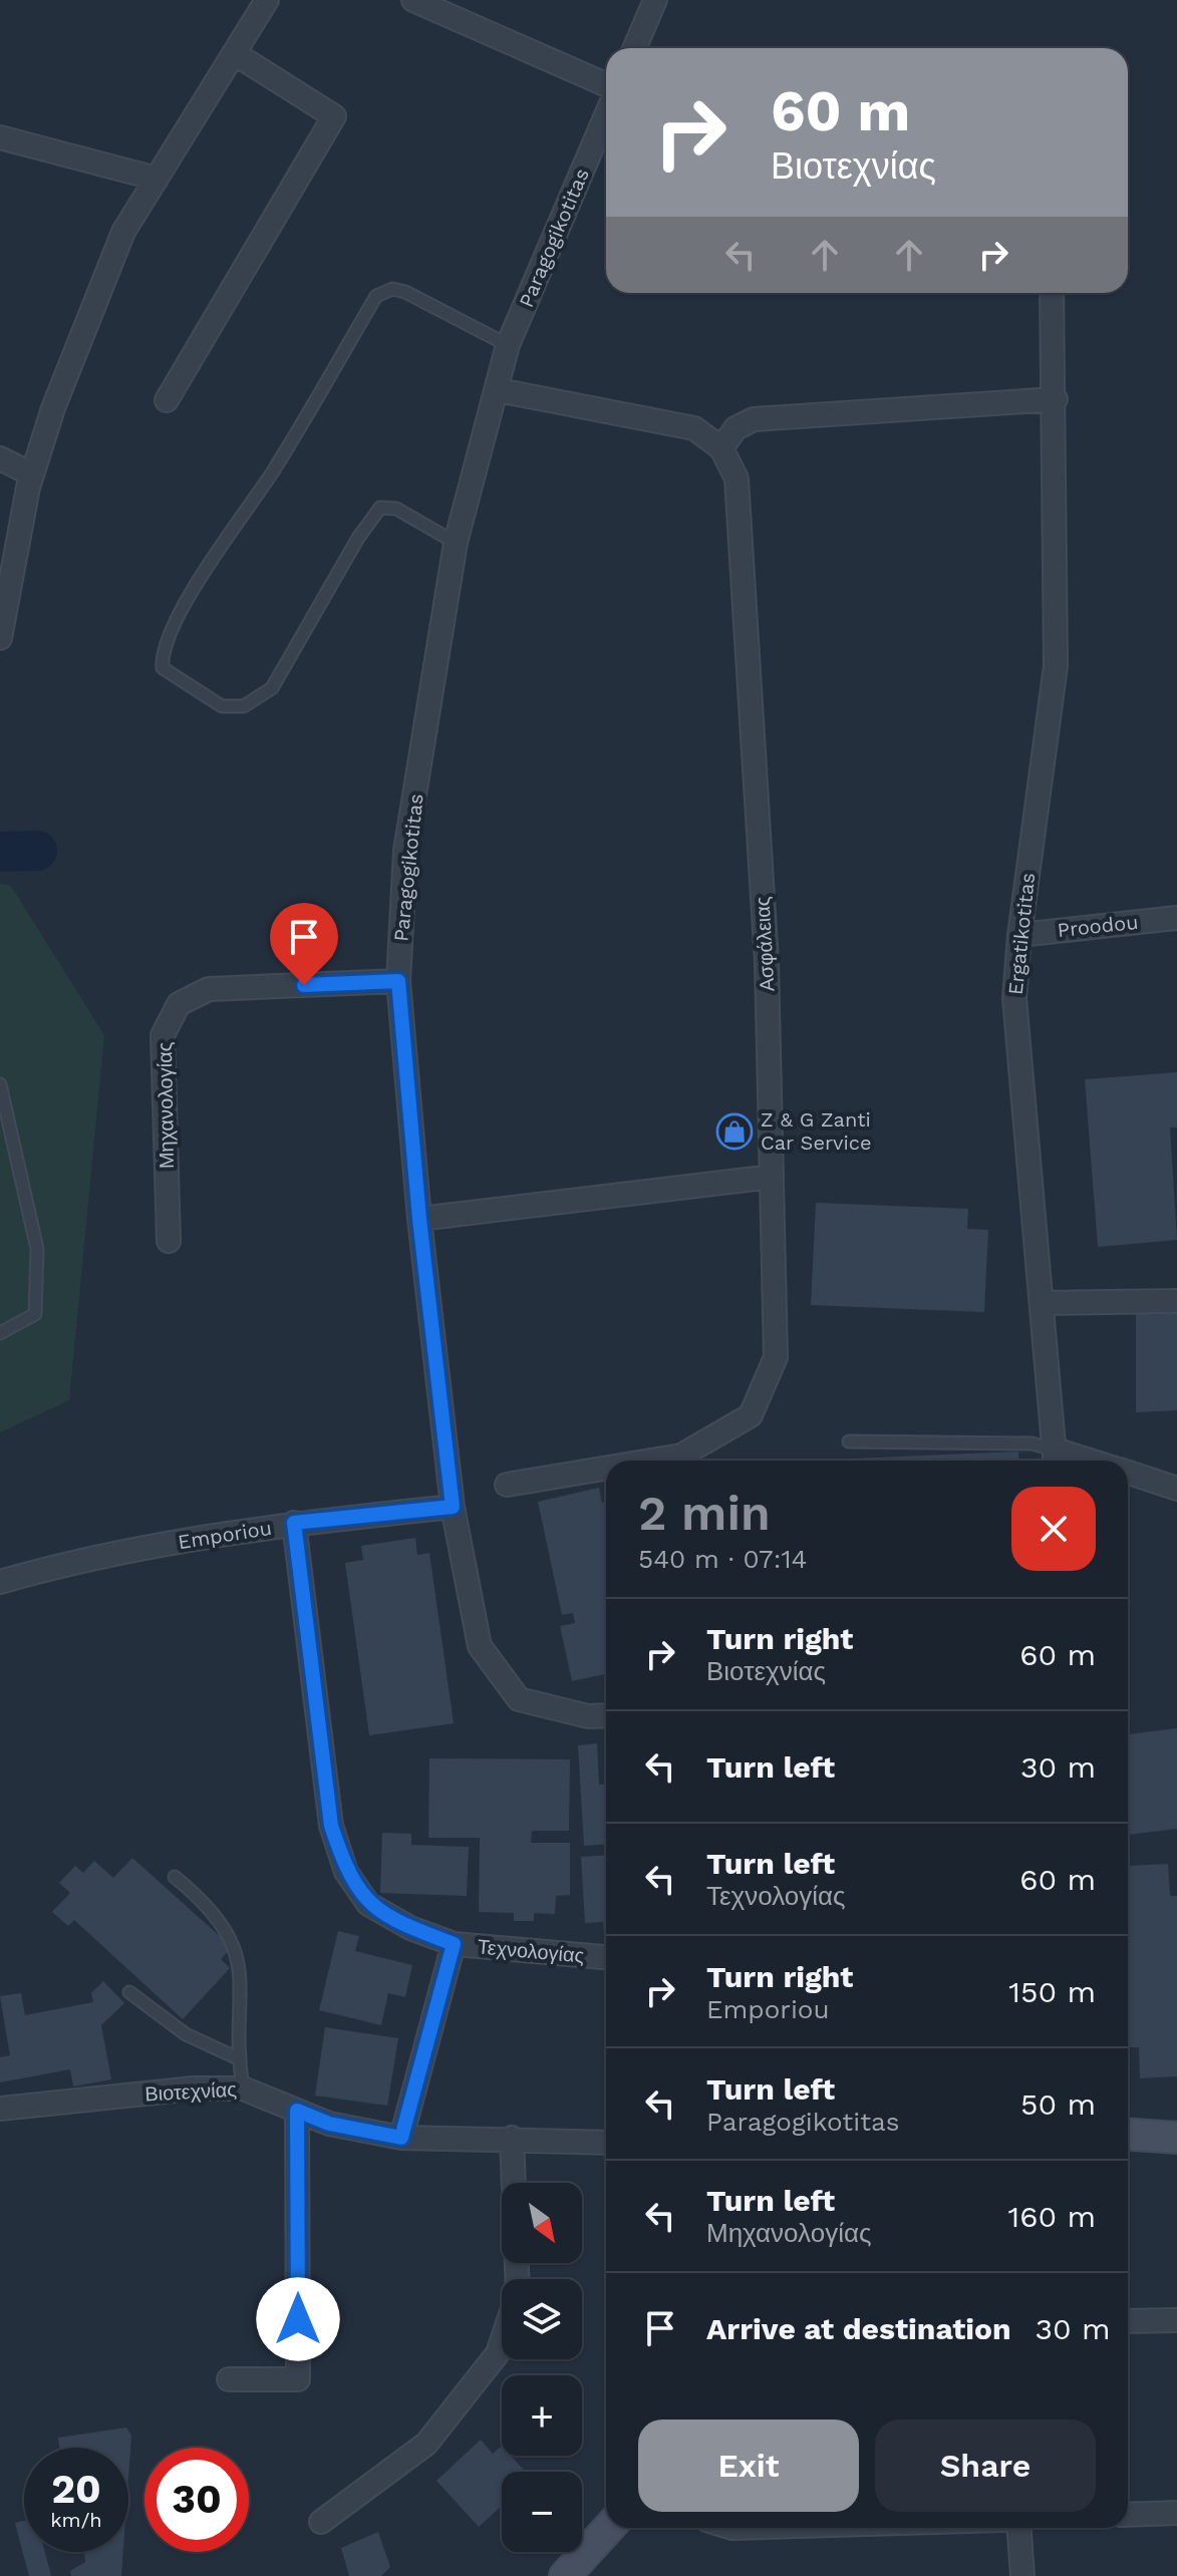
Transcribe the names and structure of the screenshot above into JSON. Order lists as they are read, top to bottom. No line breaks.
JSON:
{"streets":{"street":["Paragogikotitas","Proodou","Ergatikotitas","Ασφάλειας","Μηχανολογίας","Emporiou","Τεχνολογίας","Βιοτεχνίας"]},"crossings":[["Paragogikotitas","Μηχανολογίας"],["Paragogikotitas","Emporiou"],["Proodou","Ergatikotitas"],["Emporiou","Τεχνολογίας"]],"places":{"shop":["Z & G Zanti Car Service"]},"north":"bottom right","page":{"turn":["60 m","Βιοτεχνίας"],"heading":["2 min","540 m · 07:14"],"list":[{"name":"Turn right","note":"Βιοτεχνίας","value":"60 m"},{"name":"Turn left","value":"30 m"},{"name":"Turn left","note":"Τεχνολογίας","value":"60 m"},{"name":"Turn right","note":"Emporiou","value":"150 m"},{"name":"Turn left","note":"Paragogikotitas","value":"50 m"},{"name":"Turn left","note":"Μηχανολογίας","value":"160 m"},{"name":"Arrive at destination","value":"30 m"}],"map_buttons":["+","−"],"buttons":["Exit","Share"],"speed":"20 km/h","limit":"30"}}
